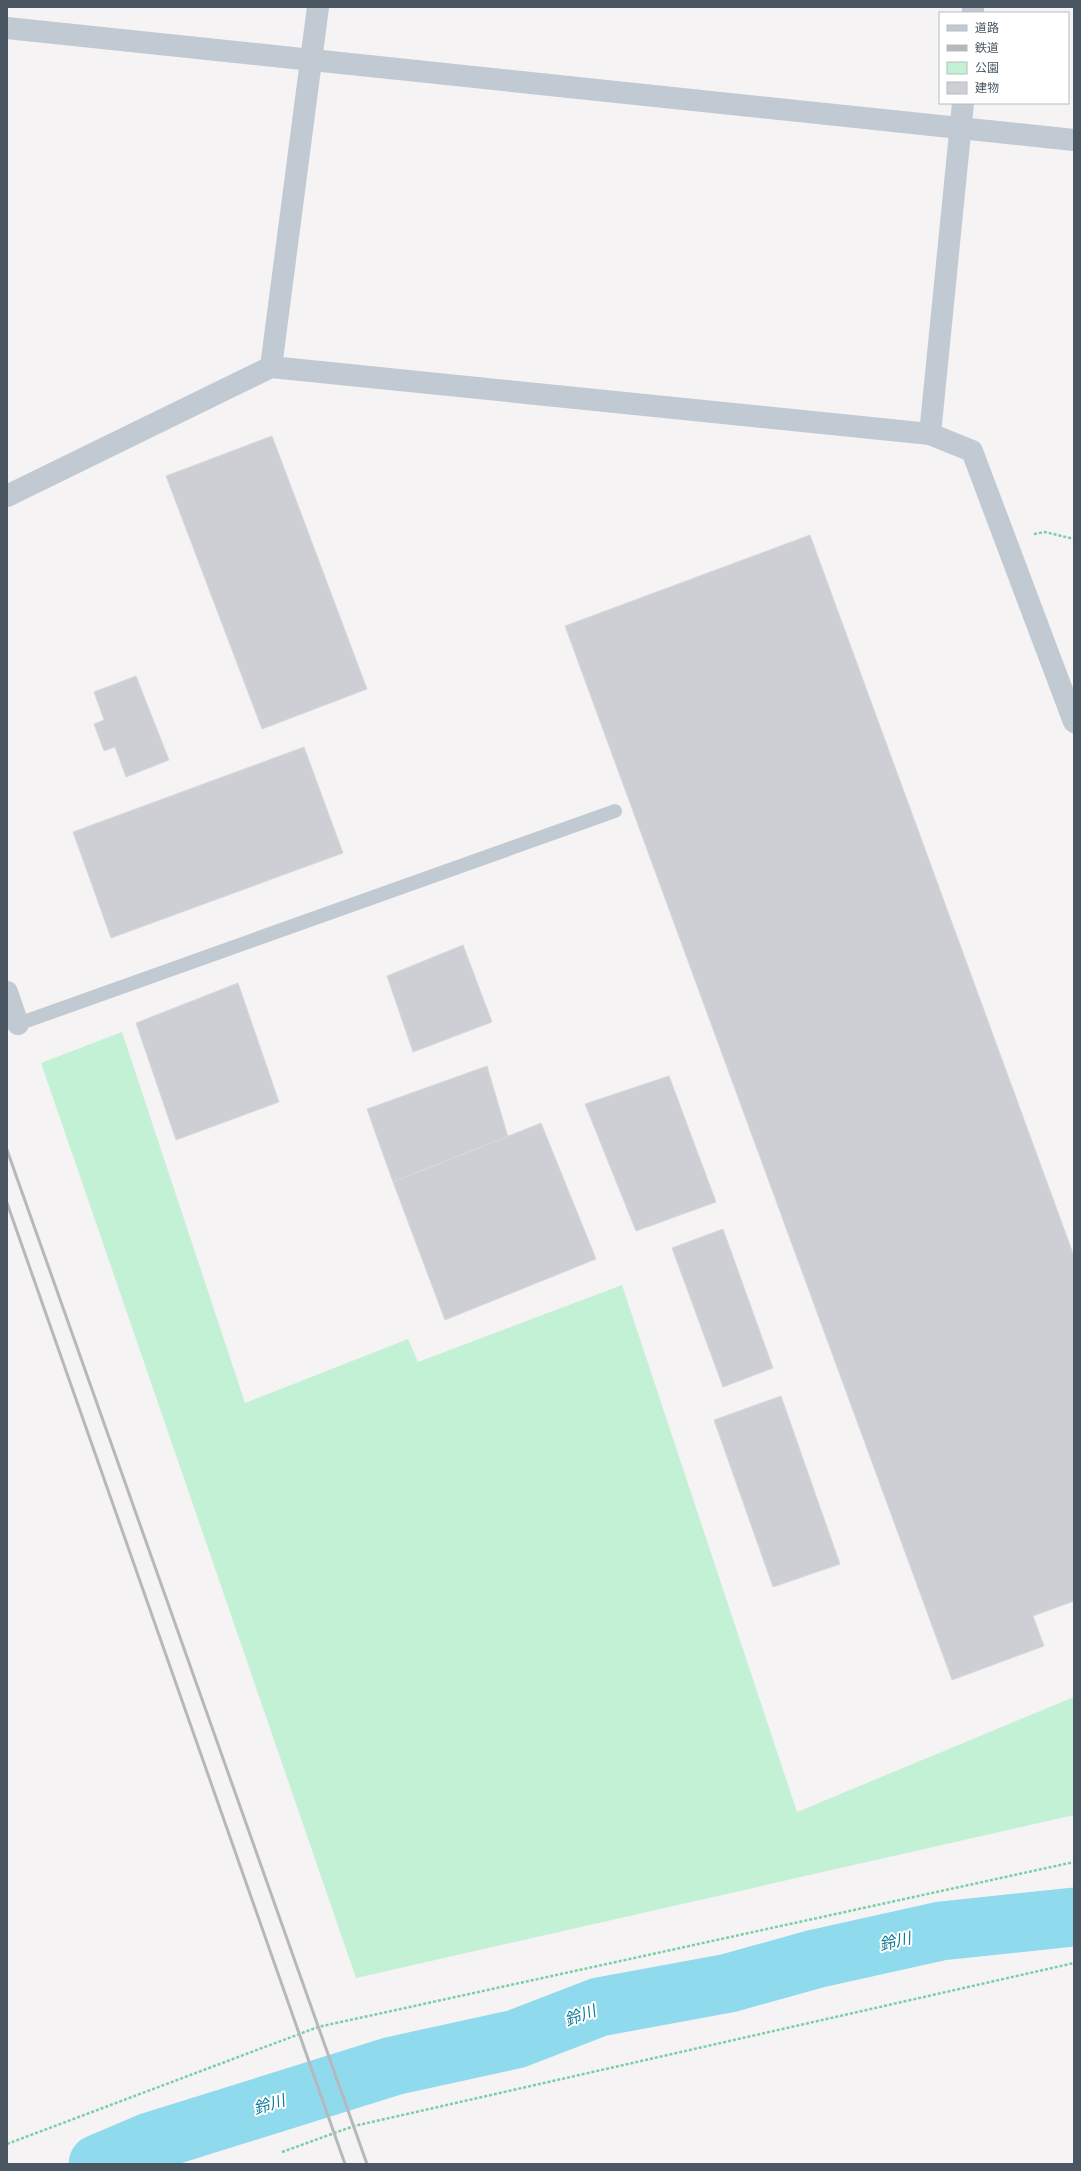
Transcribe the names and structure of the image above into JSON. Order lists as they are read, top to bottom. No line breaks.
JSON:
{"water":["鈴川"],"legend":["道路","鉄道","公園","建物"]}
